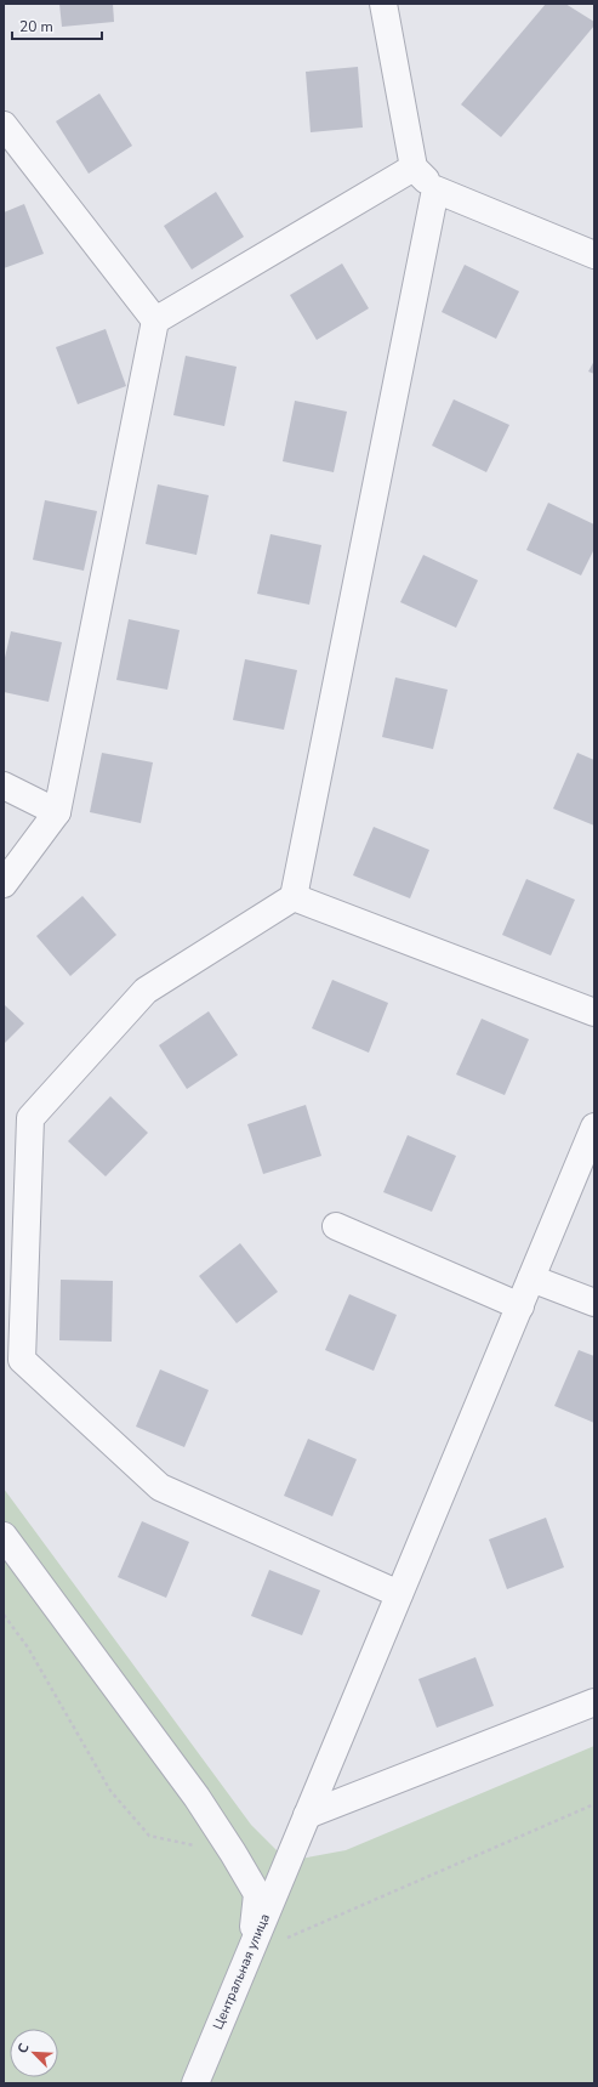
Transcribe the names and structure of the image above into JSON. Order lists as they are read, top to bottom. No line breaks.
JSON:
{"streets":{"street":["Центральная улица"]},"scale_bar":"20 m","north":"top left"}
